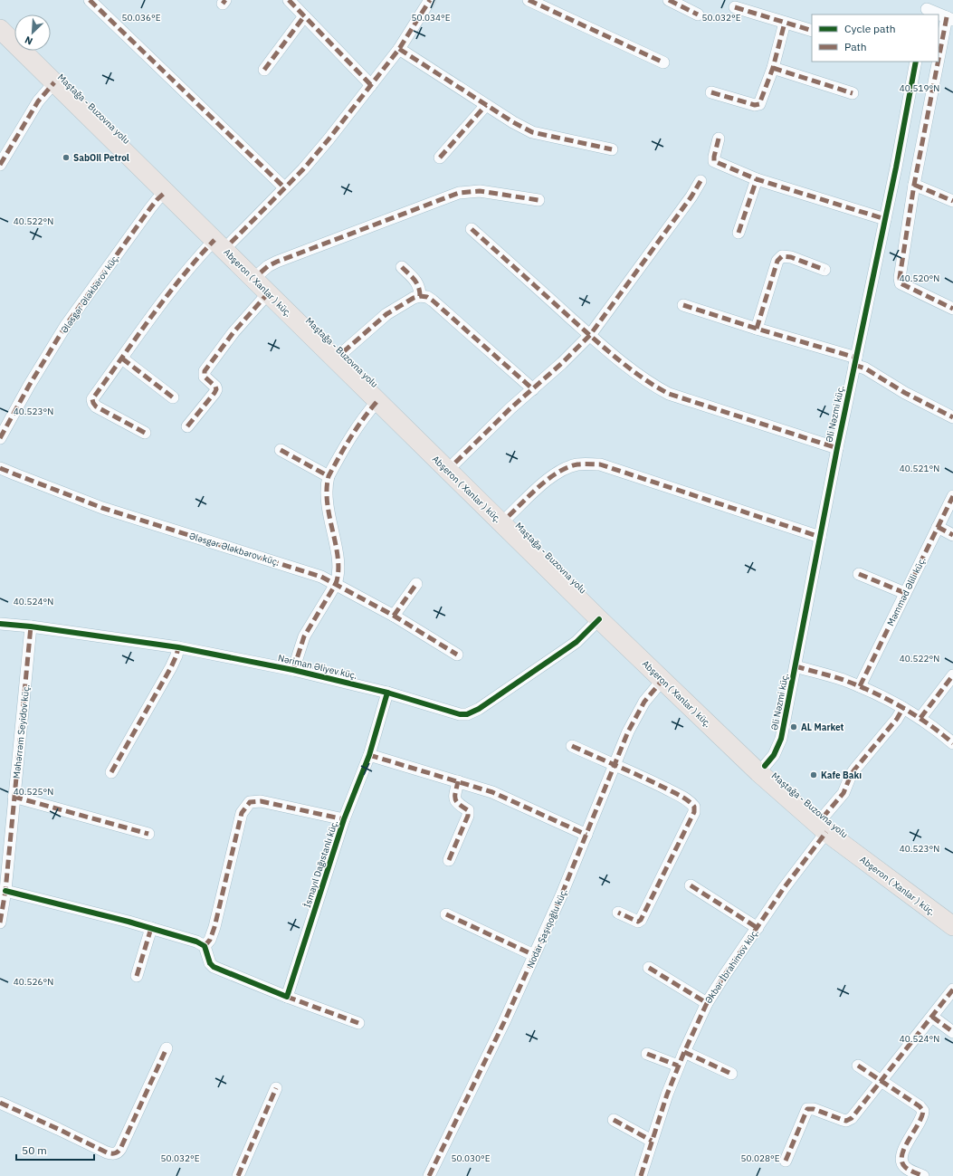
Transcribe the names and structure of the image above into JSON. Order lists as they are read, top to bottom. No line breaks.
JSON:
{"streets":{"main road":["Maştağa - Buzovna yolu","Abşeron ( Xanlar ) küç."],"street":["Ələsgər Ələkbərov küç.","Əli Nəzmi küç.","Məmməd Əlili küç.","Nəriman Əliyev küç.","Məhərrəm Seyidov küç.","İsmayıl Dağıstanlı küç.","Nodar Şaşıqoğlu küç.","Əkbər İbrahimov küç."]},"crossings":[["Maştağa - Buzovna yolu","Abşeron ( Xanlar ) küç."],["Maştağa - Buzovna yolu","Əli Nəzmi küç."],["Maştağa - Buzovna yolu","Əkbər İbrahimov küç."],["Abşeron ( Xanlar ) küç.","Ələsgər Ələkbərov küç."],["Abşeron ( Xanlar ) küç.","Əli Nəzmi küç."],["Abşeron ( Xanlar ) küç.","Nəriman Əliyev küç."],["Abşeron ( Xanlar ) küç.","Nodar Şaşıqoğlu küç."],["Abşeron ( Xanlar ) küç.","Əkbər İbrahimov küç."],["Nəriman Əliyev küç.","Məhərrəm Seyidov küç."],["Nəriman Əliyev küç.","İsmayıl Dağıstanlı küç."]],"places":["SabOil Petrol","AL Market","Kafe Bakı"],"legend":["Cycle path","Path"],"scale_bar":"50 m","north":"bottom left","coordinates":["50.036°E","50.034°E","50.032°E","40.519°N","40.522°N","40.520°N","40.523°N","40.521°N","40.524°N","40.525°N","40.526°N","50.030°E","50.028°E"]}
